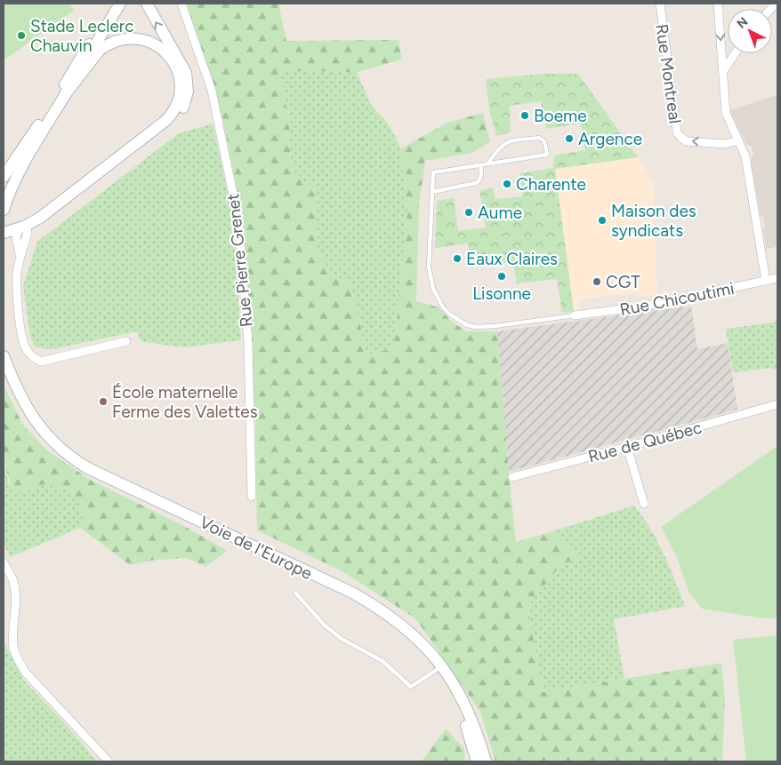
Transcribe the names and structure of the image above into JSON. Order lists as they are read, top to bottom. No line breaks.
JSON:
{"streets":{"main road":["Voie de l'Europe"],"street":["Rue Montreal","Rue Pierre Grenet","Rue Chicoutimi","Rue de Québec"]},"places":["Stade Leclerc Chauvin","Boeme","Argence","Charente","Aume","Maison des syndicats","Eaux Claires","Lisonne","CGT","École maternelle Ferme des Valettes"],"north":"top left"}
